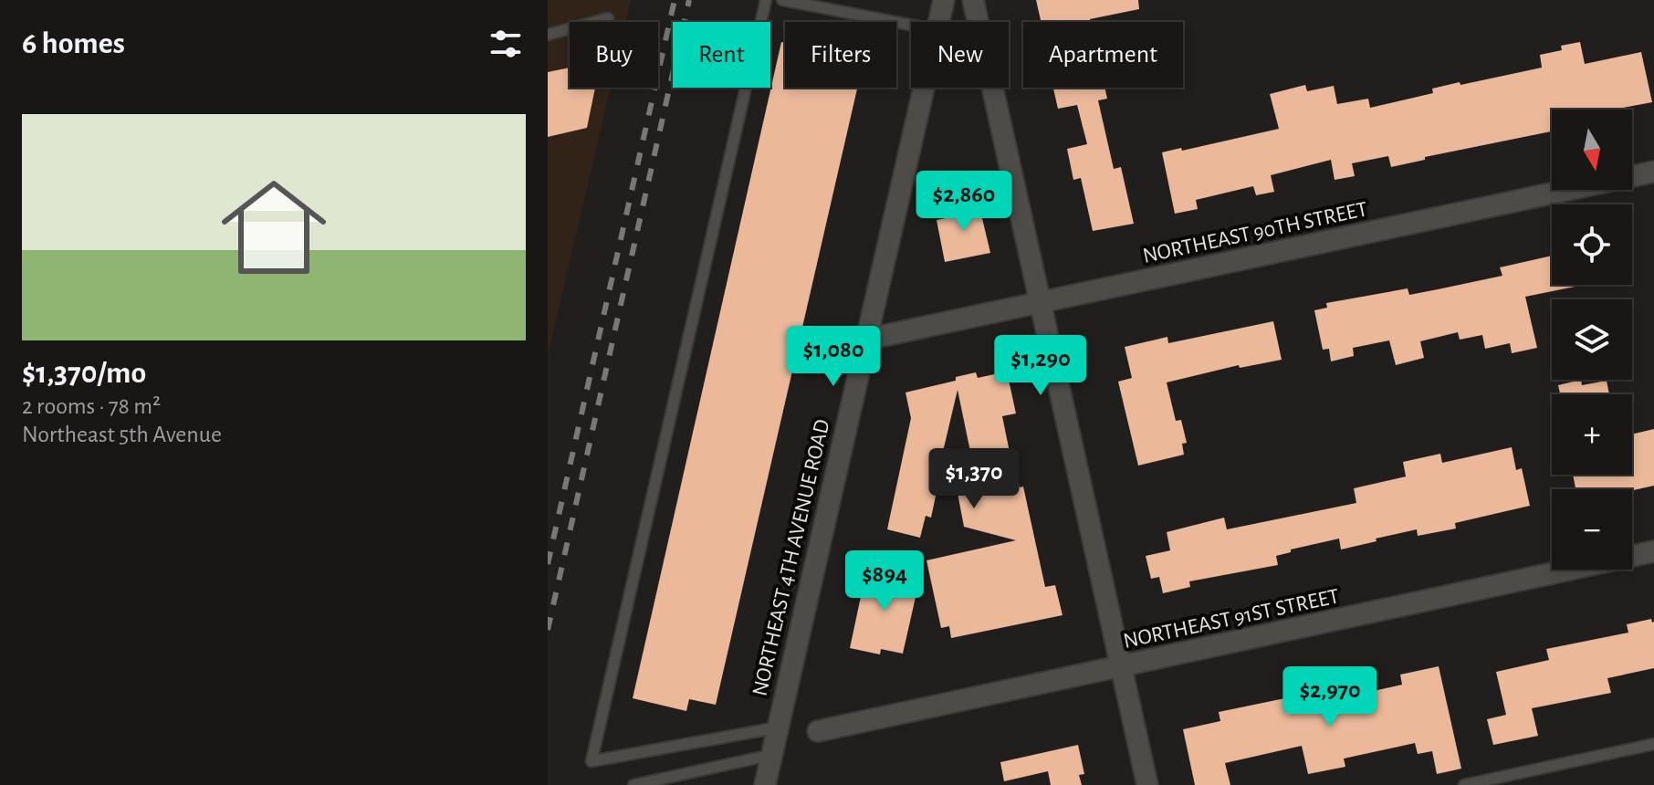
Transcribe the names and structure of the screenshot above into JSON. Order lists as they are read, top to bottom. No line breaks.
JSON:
{"streets":{"street":["NORTHEAST 90TH STREET","NORTHEAST 4TH AVENUE ROAD","NORTHEAST 91ST STREET"]},"crossings":[["NORTHEAST 90TH STREET","NORTHEAST 4TH AVENUE ROAD"]],"north":"bottom","page":{"heading":"6 homes","chip":["Buy","Rent","Filters","New","Apartment"],"list":[{"name":"$1,370/mo","note":"2 rooms · 78 m² · Northeast 5th Avenue"}],"map_buttons":["+","−"],"price":["$2,860","$1,080","$1,290","$1,370","$894","$2,970"]}}
